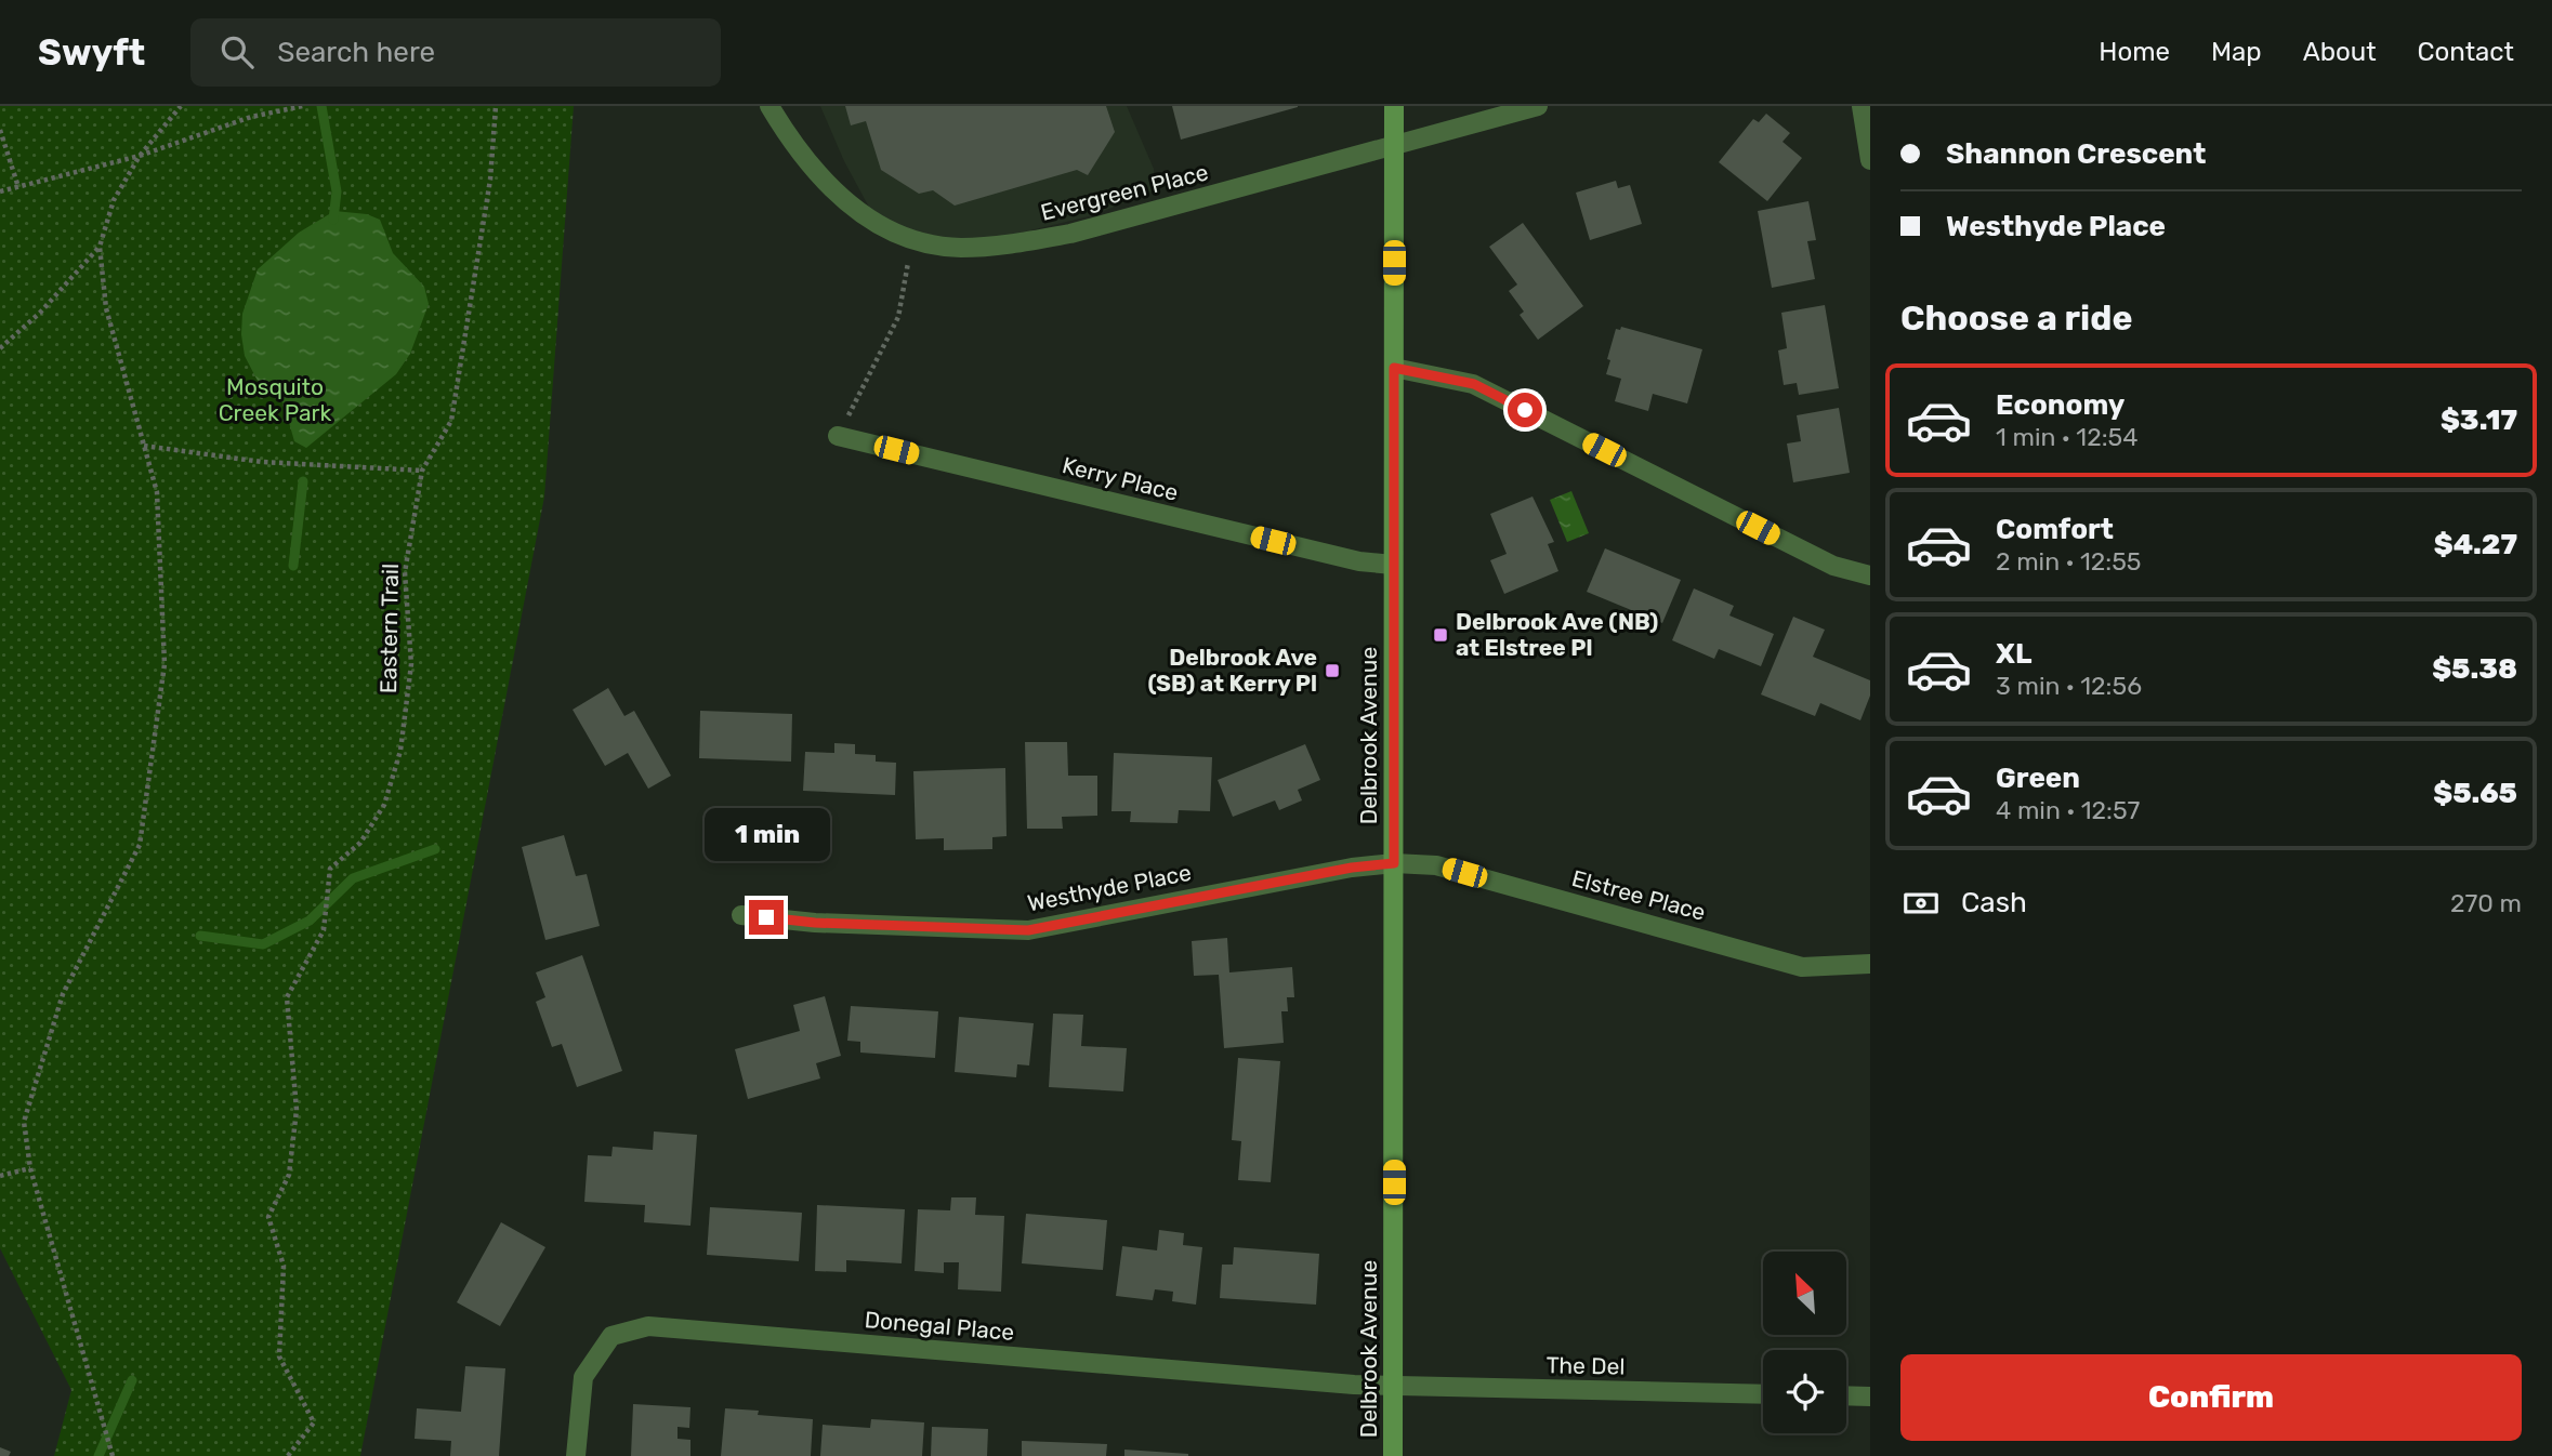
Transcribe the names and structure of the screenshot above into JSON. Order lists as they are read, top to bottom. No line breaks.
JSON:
{"streets":{"street":["Evergreen Place","Kerry Place","Delbrook Avenue","Westhyde Place","Elstree Place","Donegal Place","The Del"],"path":["Eastern Trail"]},"crossings":[["Evergreen Place","Delbrook Avenue"],["Kerry Place","Delbrook Avenue"],["Delbrook Avenue","Westhyde Place"],["Delbrook Avenue","Elstree Place"],["Delbrook Avenue","Donegal Place"],["Delbrook Avenue","The Del"],["Westhyde Place","Elstree Place"],["Donegal Place","The Del"]],"parks":["Mosquito Creek Park"],"places":{"transit":["Delbrook Ave (NB) at Elstree Pl","Delbrook Ave (SB) at Kerry Pl"]},"north":"top left","page":{"header":"Swyft","search":"Search here","nav":["Home","Map","About","Contact"],"banner":["Shannon Crescent","Westhyde Place"],"heading":"Choose a ride","list":[{"name":"Economy","note":"1 min · 12:54","value":"$3.17"},{"name":"Comfort","note":"2 min · 12:55","value":"$4.27"},{"name":"XL","note":"3 min · 12:56","value":"$5.38"},{"name":"Green","note":"4 min · 12:57","value":"$5.65"}],"bubble":"1 min","pay":["Cash","270 m"],"buttons":"Confirm"}}
